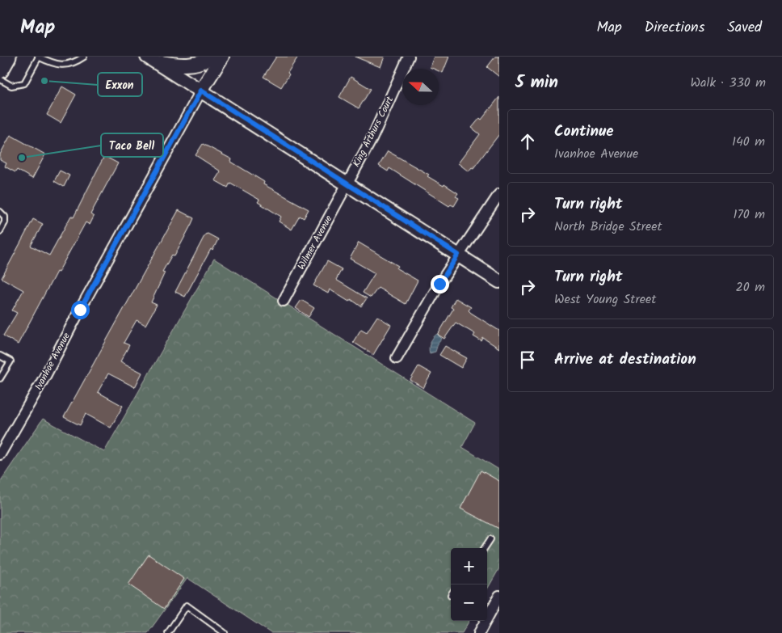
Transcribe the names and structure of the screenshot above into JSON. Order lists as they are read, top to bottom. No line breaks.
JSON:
{"streets":{"street":["King Arthurs Court","Wilmer Avenue","Ivanhoe Avenue"]},"crossings":[["King Arthurs Court","Wilmer Avenue"]],"places":["Exxon","Taco Bell"],"north":"left","page":{"header":"Map","nav":["Map","Directions","Saved"],"heading":["5 min","Walk · 330 m"],"list":[["Continue","Ivanhoe Avenue","140 m"],["Turn right","North Bridge Street","170 m"],["Turn right","West Young Street","20 m"],"Arrive at destination"],"map_buttons":["+","−"]}}
